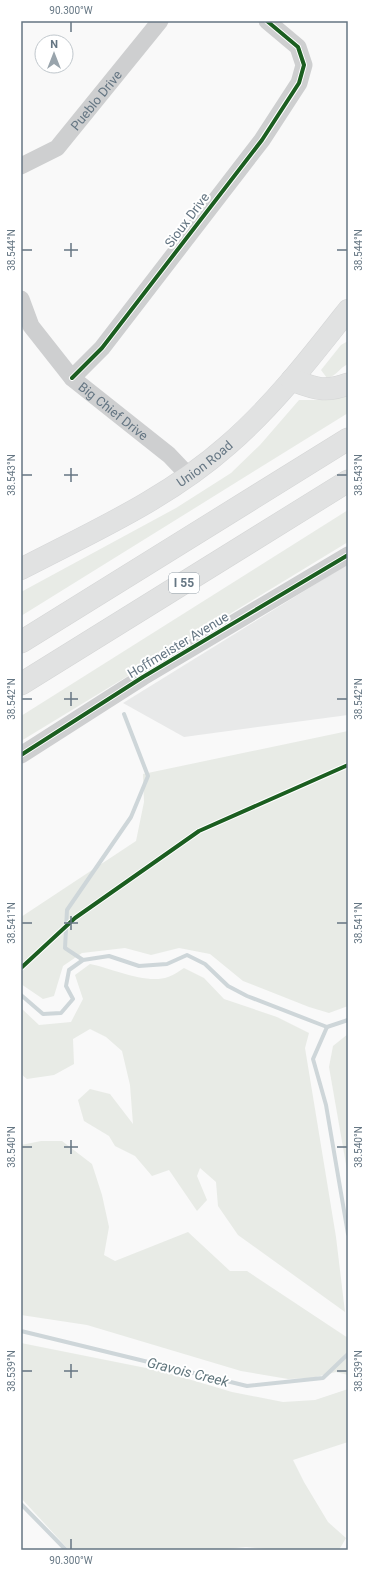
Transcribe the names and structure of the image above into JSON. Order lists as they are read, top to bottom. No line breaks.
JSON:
{"streets":{"highway":["I 55"],"main road":["Union Road"],"street":["Pueblo Drive","Sioux Drive","Big Chief Drive","Hoffmeister Avenue"]},"crossings":[["Sioux Drive","Big Chief Drive"],["Big Chief Drive","Union Road"]],"water":["Gravois Creek"],"north":"top","coordinates":["90.300°W","38.544°N","38.543°N","38.542°N","38.541°N","38.540°N","38.539°N"]}
